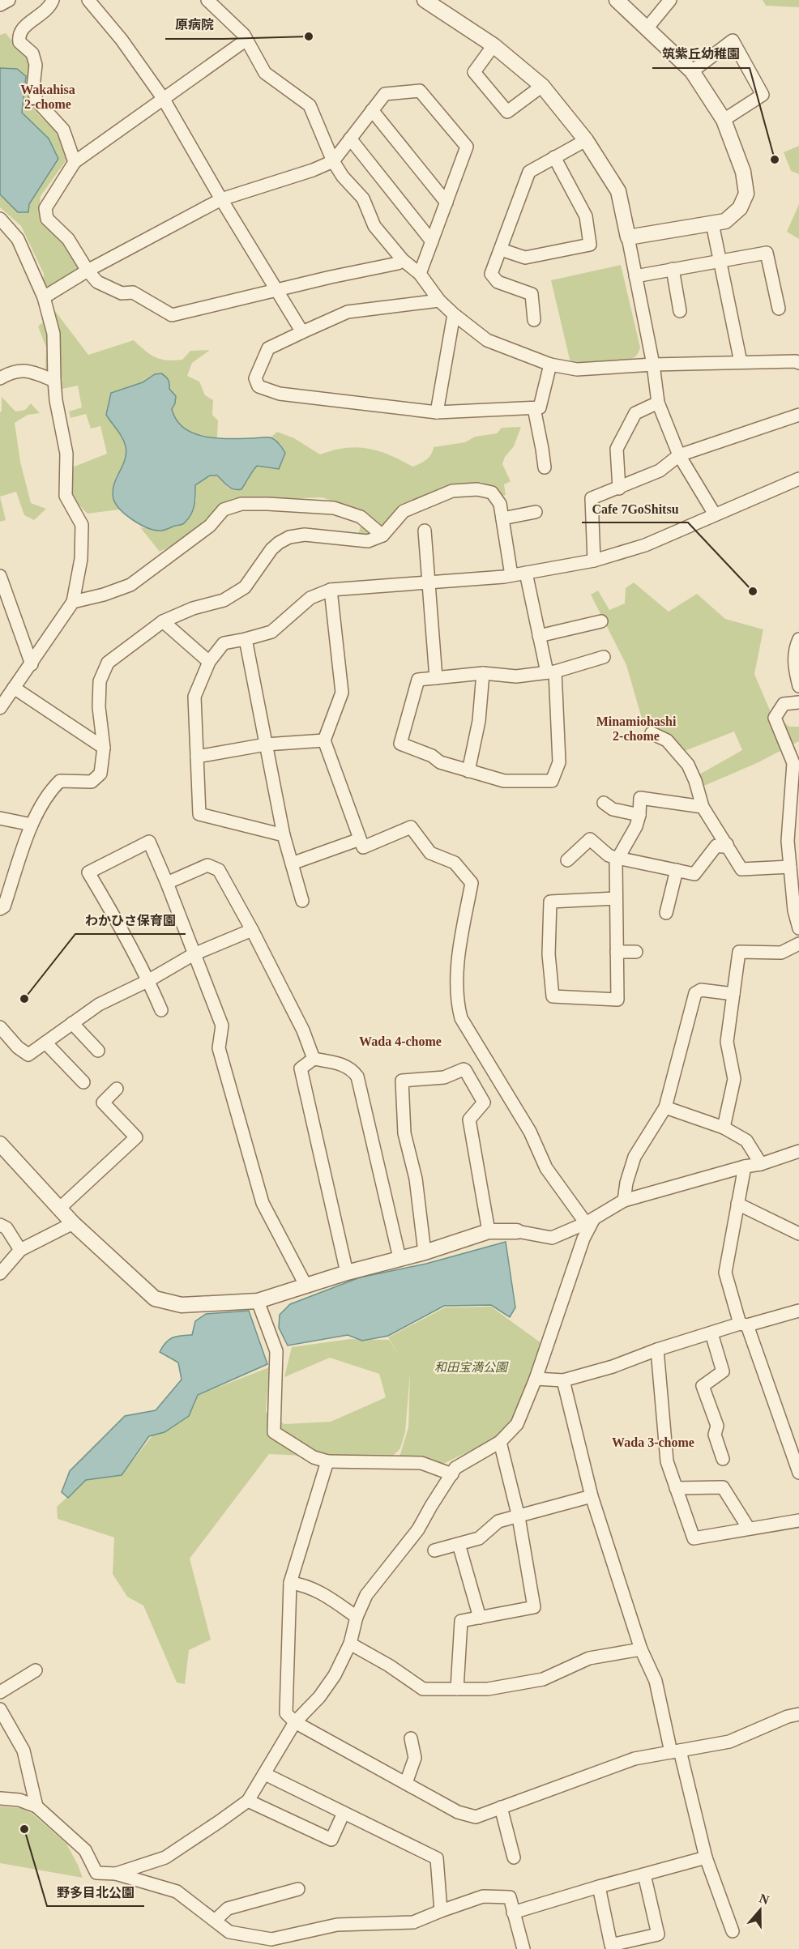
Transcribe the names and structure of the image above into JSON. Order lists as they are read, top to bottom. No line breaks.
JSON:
{"districts":["Wakahisa 2-chome","Minamiohashi 2-chome","Wada 4-chome","Wada 3-chome"],"parks":["和田宝満公園"],"places":["原病院","筑紫丘幼稚園","Cafe 7GoShitsu","わかひさ保育園","野多目北公園"],"north":"top"}
